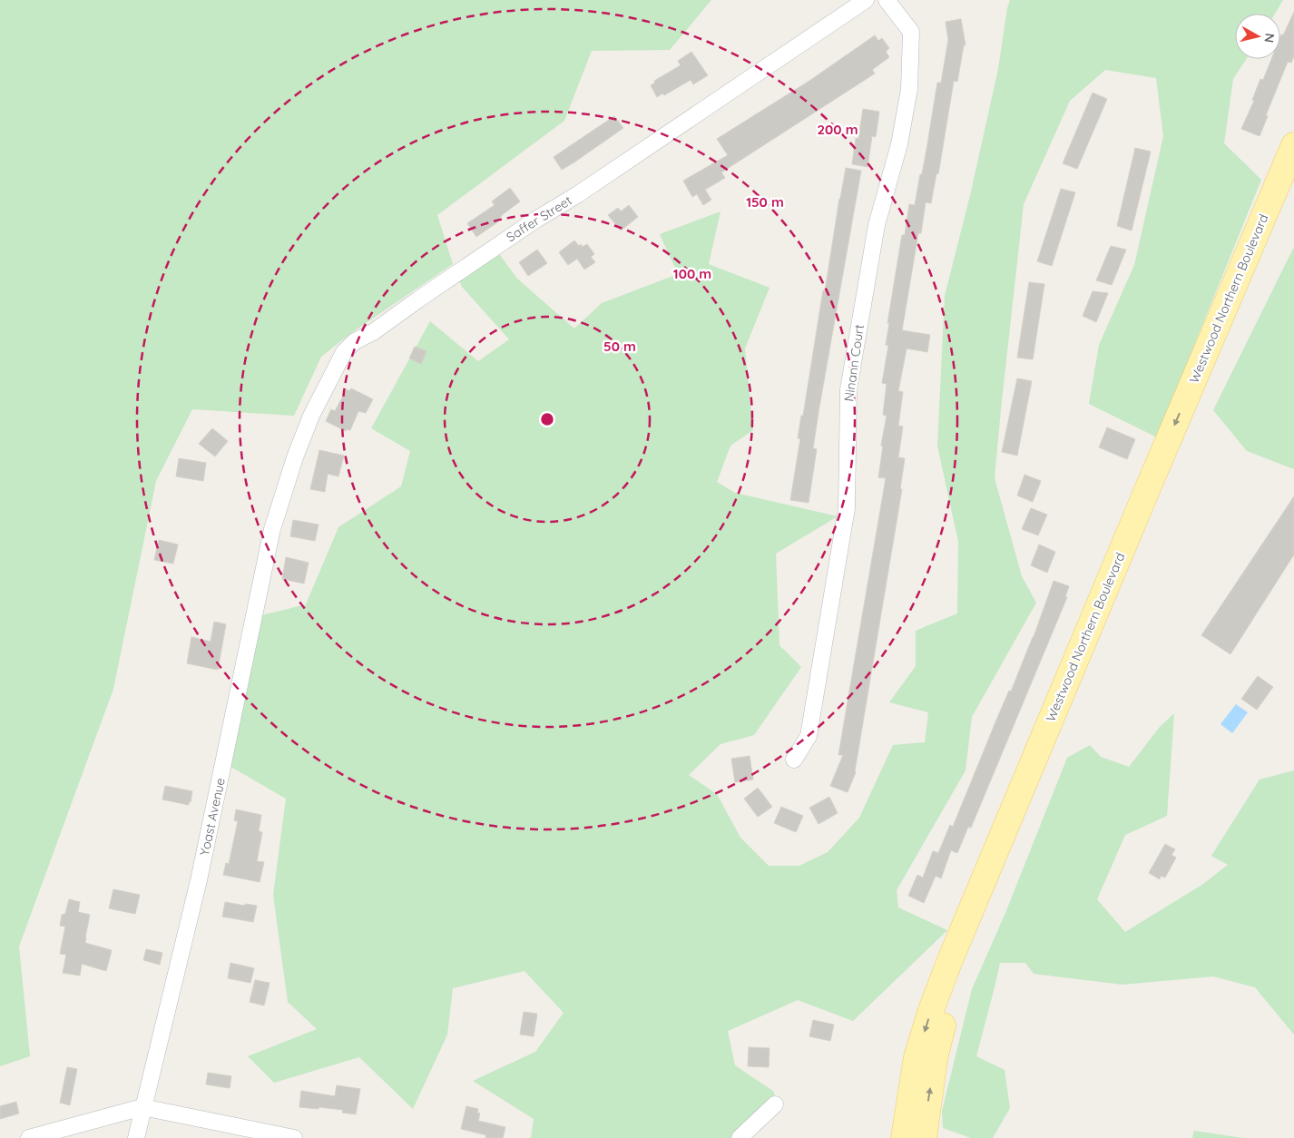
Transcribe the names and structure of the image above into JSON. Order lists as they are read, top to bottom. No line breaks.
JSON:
{"streets":{"main road":["Westwood Northern Boulevard"],"street":["Saffer Street","Ninann Court","Yoast Avenue"]},"crossings":[["Saffer Street","Yoast Avenue"]],"north":"right","rings":["200 m","150 m","100 m","50 m"]}
